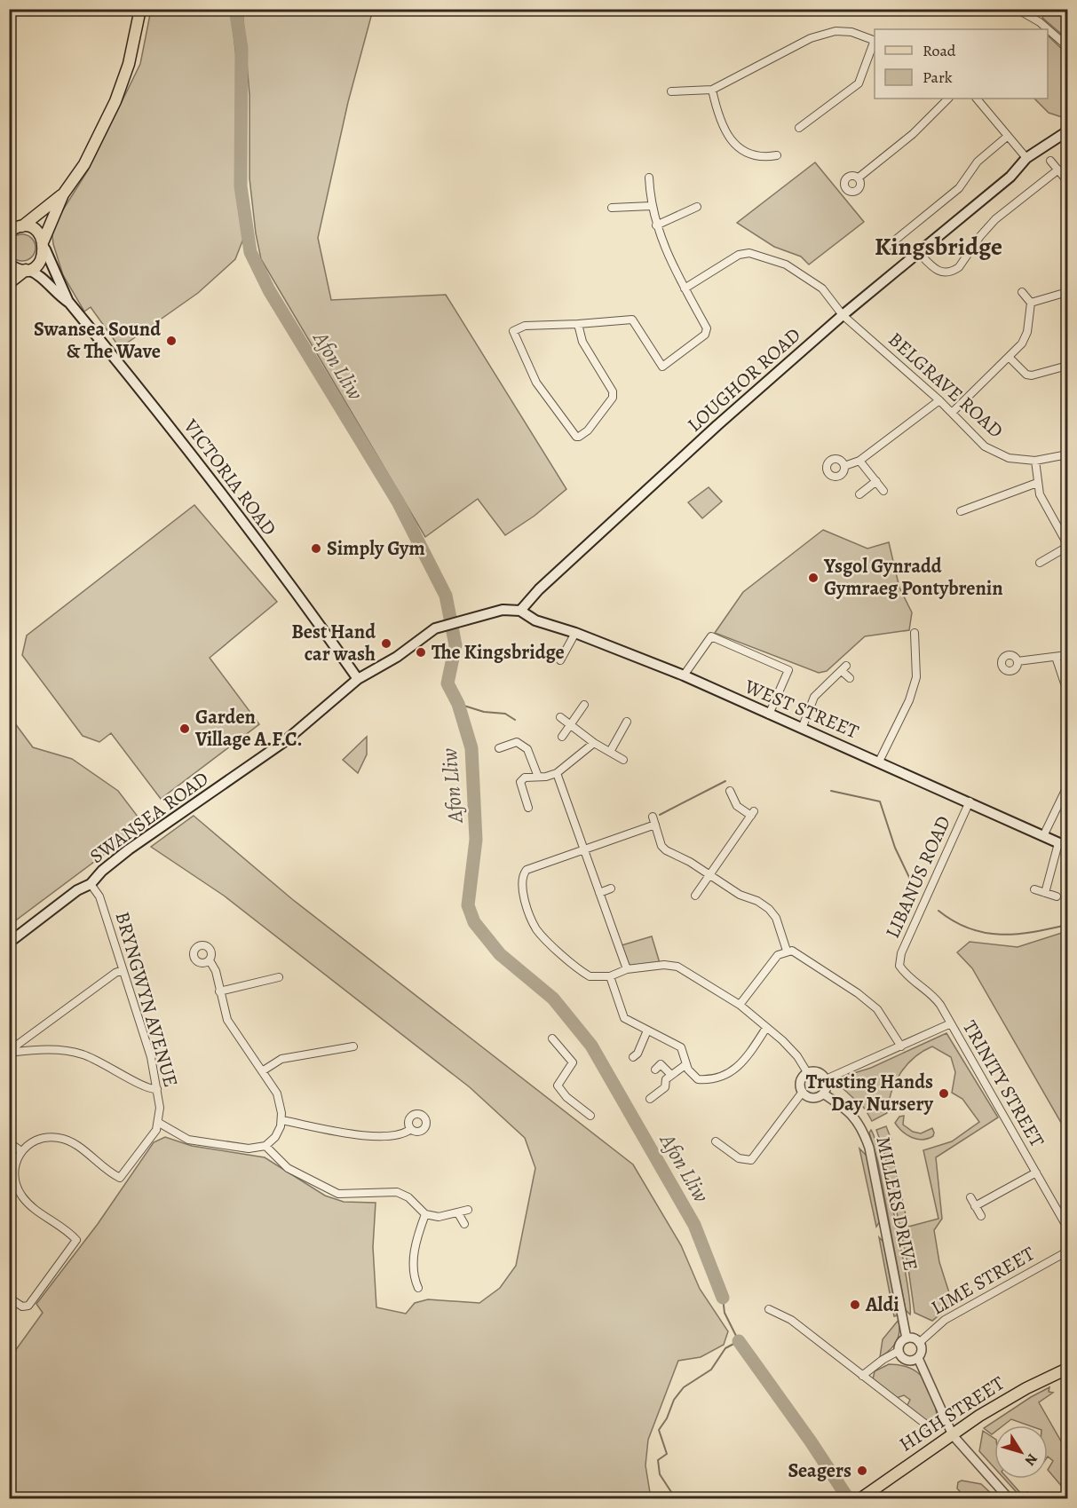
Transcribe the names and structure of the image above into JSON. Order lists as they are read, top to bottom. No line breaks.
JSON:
{"streets":{"main road":["LOUGHOR ROAD","VICTORIA ROAD","WEST STREET","SWANSEA ROAD","HIGH STREET"],"street":["BELGRAVE ROAD","LIBANUS ROAD","BRYNGWYN AVENUE","TRINITY STREET","MILLERS DRIVE","LIME STREET"]},"crossings":[["LOUGHOR ROAD","BELGRAVE ROAD"],["LOUGHOR ROAD","WEST STREET"],["LOUGHOR ROAD","SWANSEA ROAD"],["VICTORIA ROAD","SWANSEA ROAD"],["WEST STREET","SWANSEA ROAD"],["WEST STREET","LIBANUS ROAD"],["SWANSEA ROAD","BRYNGWYN AVENUE"],["LIBANUS ROAD","TRINITY STREET"],["MILLERS DRIVE","LIME STREET"]],"districts":["Kingsbridge"],"water":["Afon Lliw"],"places":["Swansea Sound & The Wave","Simply Gym","Ysgol Gynradd Gymraeg Pontybrenin","Best Hand car wash","The Kingsbridge","Garden Village A.F.C.","Trusting Hands Day Nursery","Aldi","Seagers"],"legend":["Road","Park"],"north":"bottom right"}
